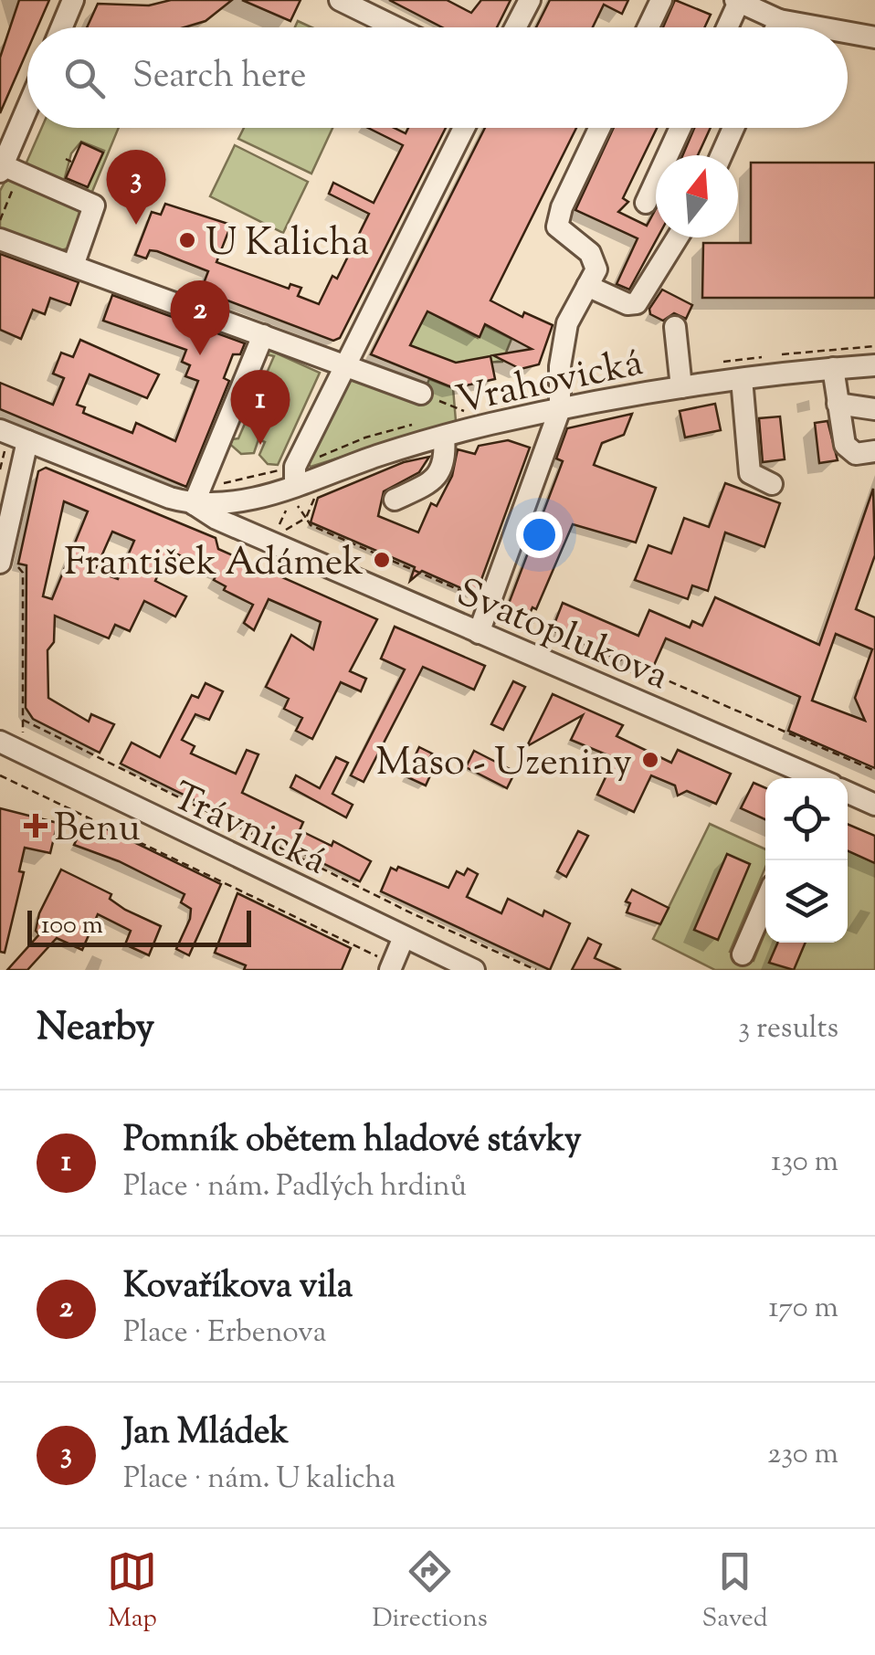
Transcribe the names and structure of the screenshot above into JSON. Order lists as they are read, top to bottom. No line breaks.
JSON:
{"streets":{"street":["Vrahovická","Svatoplukova","Trávnická"]},"crossings":[["Vrahovická","Svatoplukova"]],"places":{"other":["U Kalicha","František Adámek","Maso - Uzeniny"],"health":["Benu"]},"scale_bar":"100 m","north":"top","page":{"search":"Search here","pins":["3","2","1"],"scale":"100 m","heading":["Nearby","3 results"],"list":[{"mark":"1","name":"Pomník obětem hladové stávky","note":"Place · nám. Padlých hrdinů","value":"130 m"},{"mark":"2","name":"Kovaříkova vila","note":"Place · Erbenova","value":"170 m"},{"mark":"3","name":"Jan Mládek","note":"Place · nám. U kalicha","value":"230 m"}],"nav":["Map","Directions","Saved"]}}
